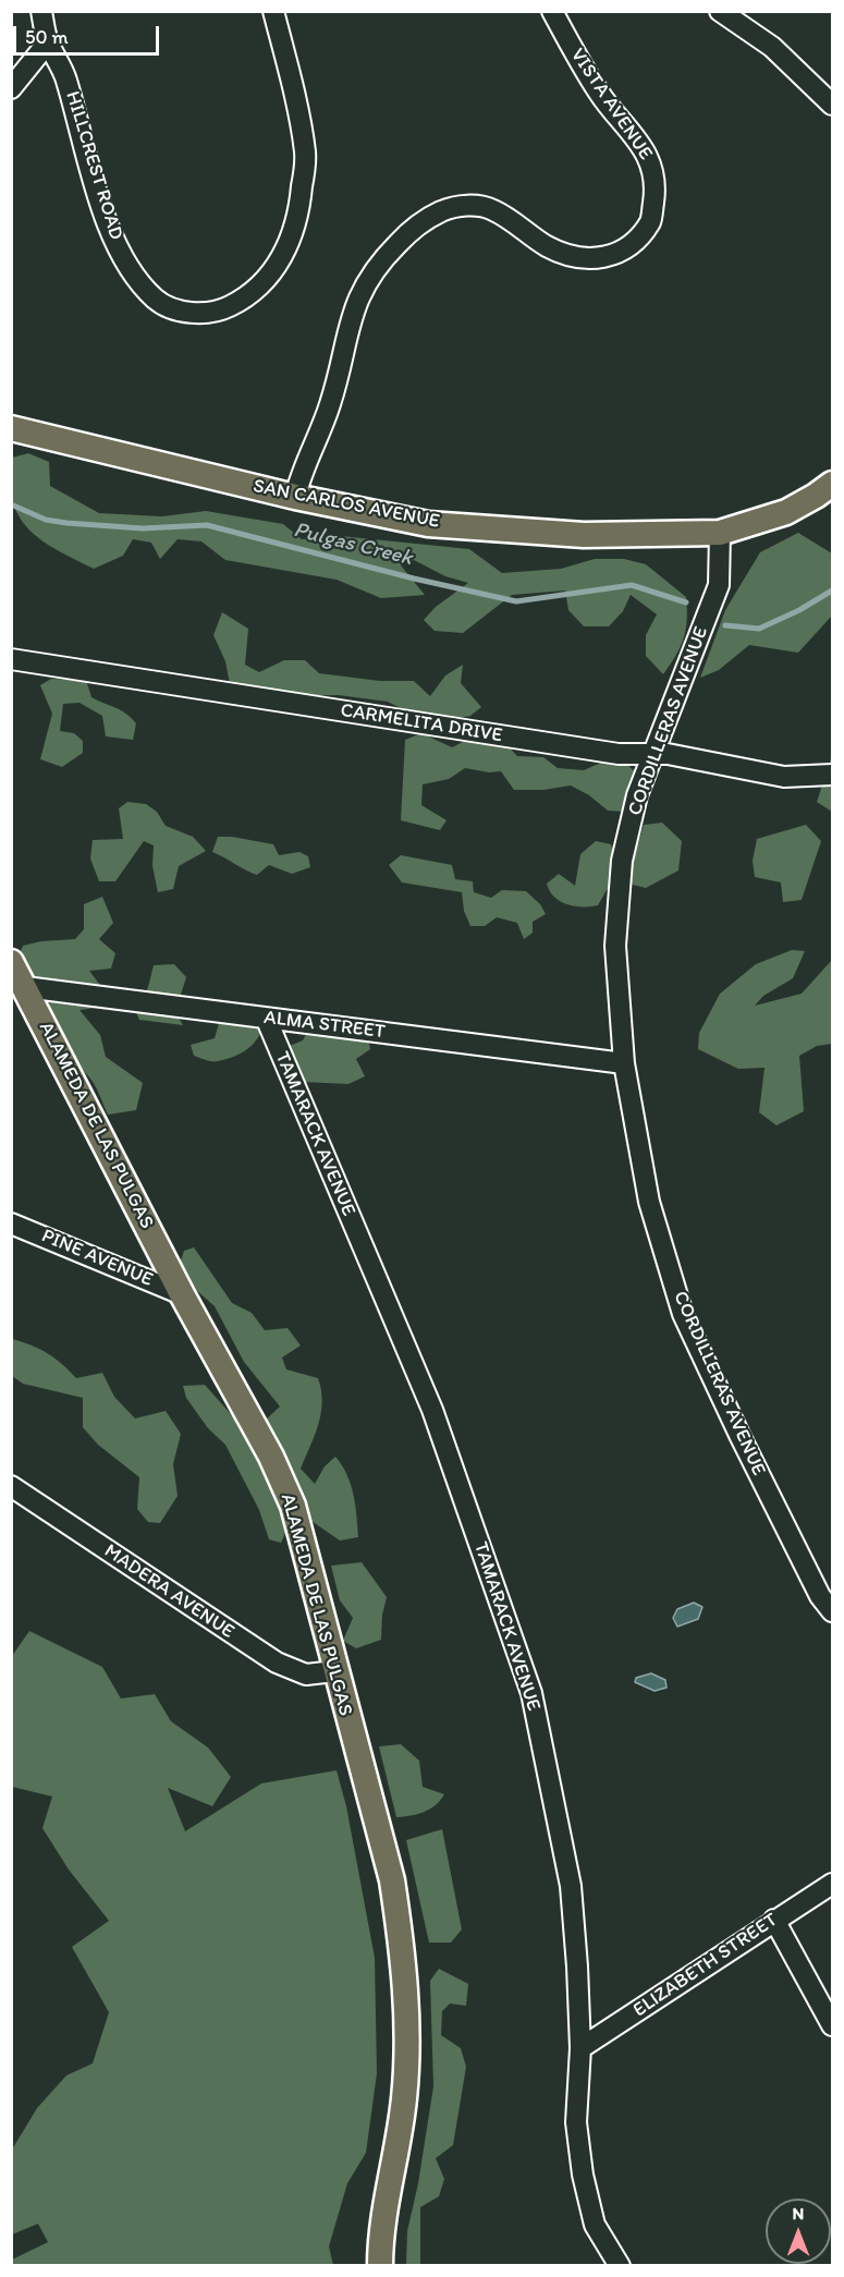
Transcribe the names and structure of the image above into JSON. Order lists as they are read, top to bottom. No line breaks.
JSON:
{"streets":{"main road":["SAN CARLOS AVENUE","ALAMEDA DE LAS PULGAS"],"street":["VISTA AVENUE","HILLCREST ROAD","CORDILLERAS AVENUE","CARMELITA DRIVE","ALMA STREET","TAMARACK AVENUE","PINE AVENUE","MADERA AVENUE","ELIZABETH STREET"]},"crossings":[["VISTA AVENUE","SAN CARLOS AVENUE"],["SAN CARLOS AVENUE","CORDILLERAS AVENUE"],["CORDILLERAS AVENUE","CARMELITA DRIVE"],["CORDILLERAS AVENUE","ALMA STREET"],["ALMA STREET","ALAMEDA DE LAS PULGAS"],["ALMA STREET","TAMARACK AVENUE"],["ALAMEDA DE LAS PULGAS","PINE AVENUE"],["ALAMEDA DE LAS PULGAS","MADERA AVENUE"],["TAMARACK AVENUE","ELIZABETH STREET"]],"water":["Pulgas Creek"],"scale_bar":"50 m","north":"top"}
